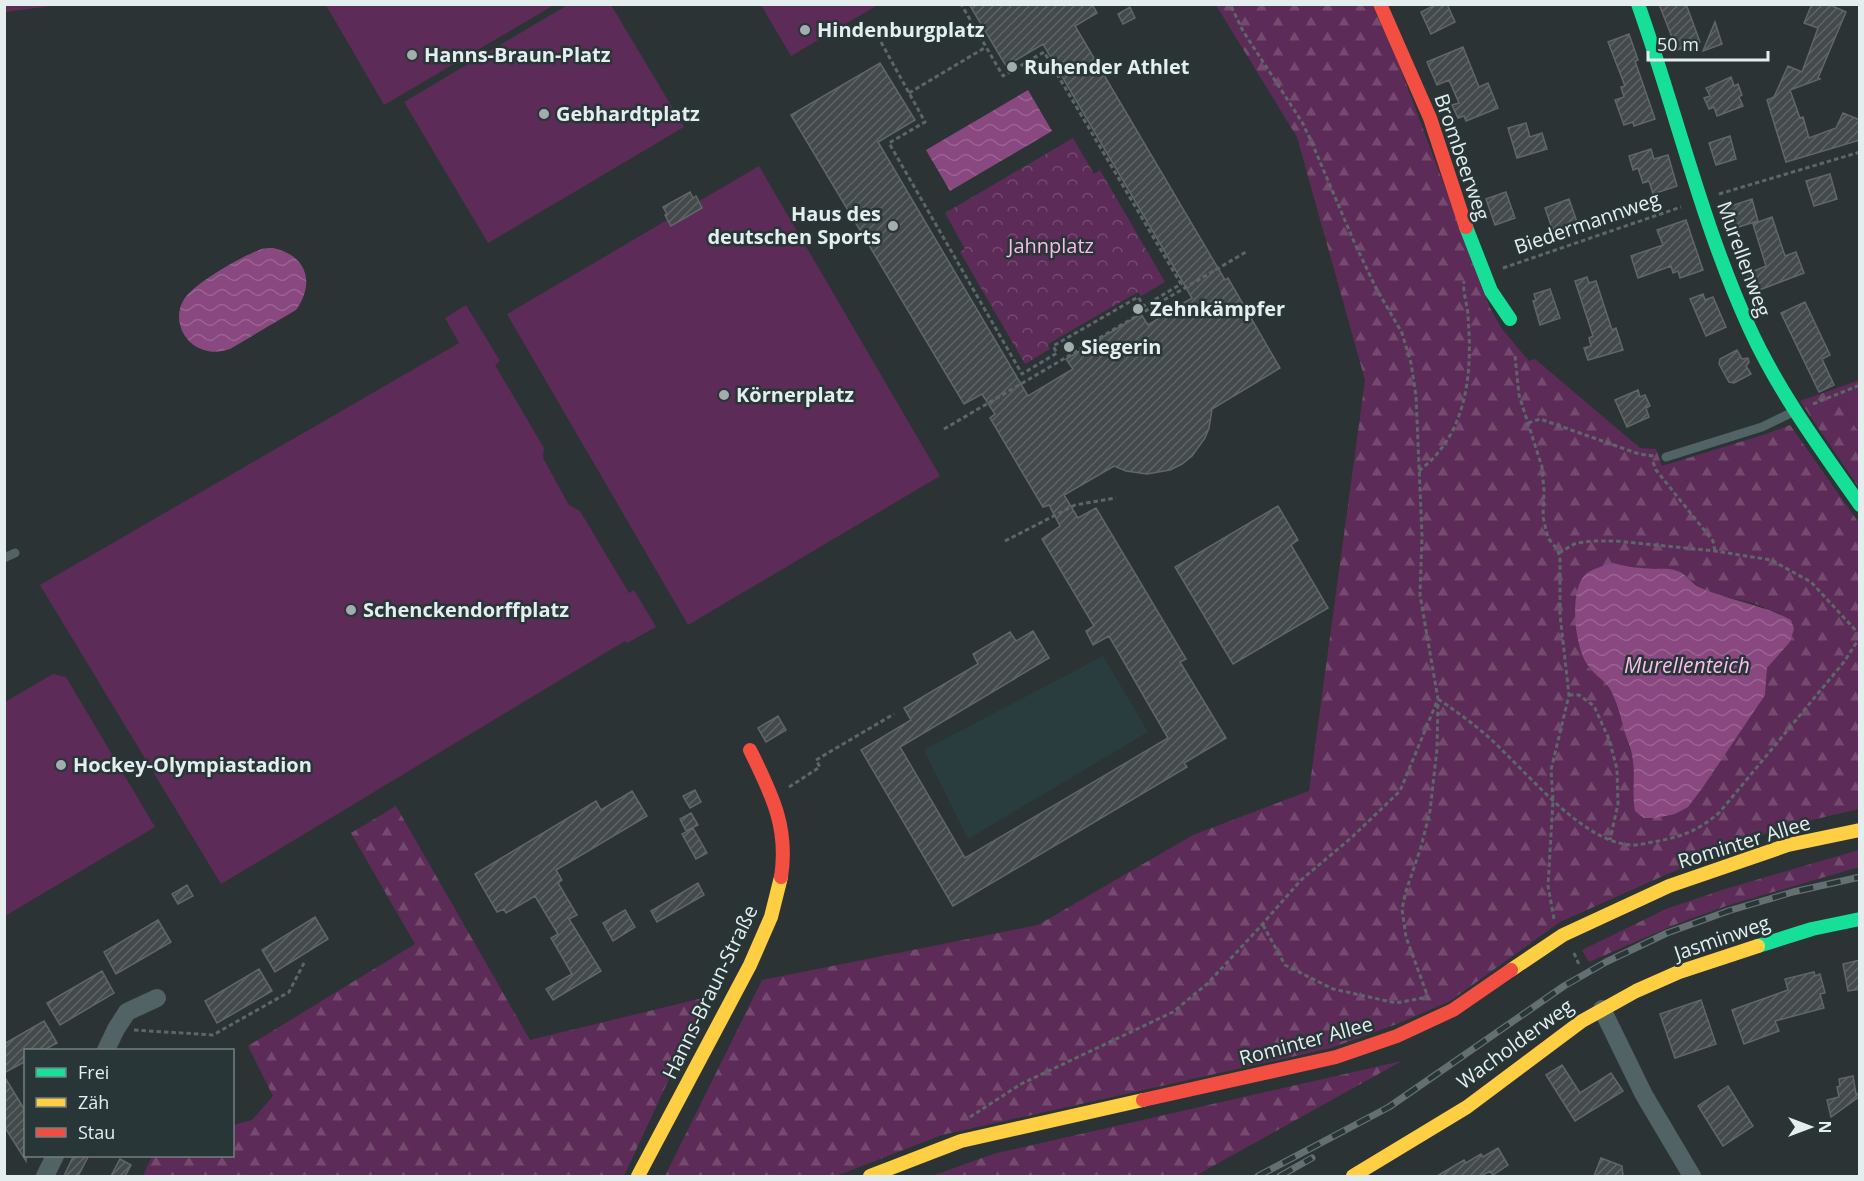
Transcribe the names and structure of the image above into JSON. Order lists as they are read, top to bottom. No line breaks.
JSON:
{"streets":{"street":["Brombeerweg","Murellenweg","Rominter Allee","Jasminweg","Hanns-Braun-Straße","Wacholderweg"],"path":["Biedermannweg"]},"crossings":[["Jasminweg","Wacholderweg"]],"water":["Murellenteich"],"parks":["Jahnplatz"],"places":["Hindenburgplatz","Hanns-Braun-Platz","Ruhender Athlet","Gebhardtplatz","Haus des deutschen Sports","Zehnkämpfer","Siegerin","Körnerplatz","Schenckendorffplatz","Hockey-Olympiastadion"],"legend":["Frei","Zäh","Stau"],"scale_bar":"50 m","north":"right"}
